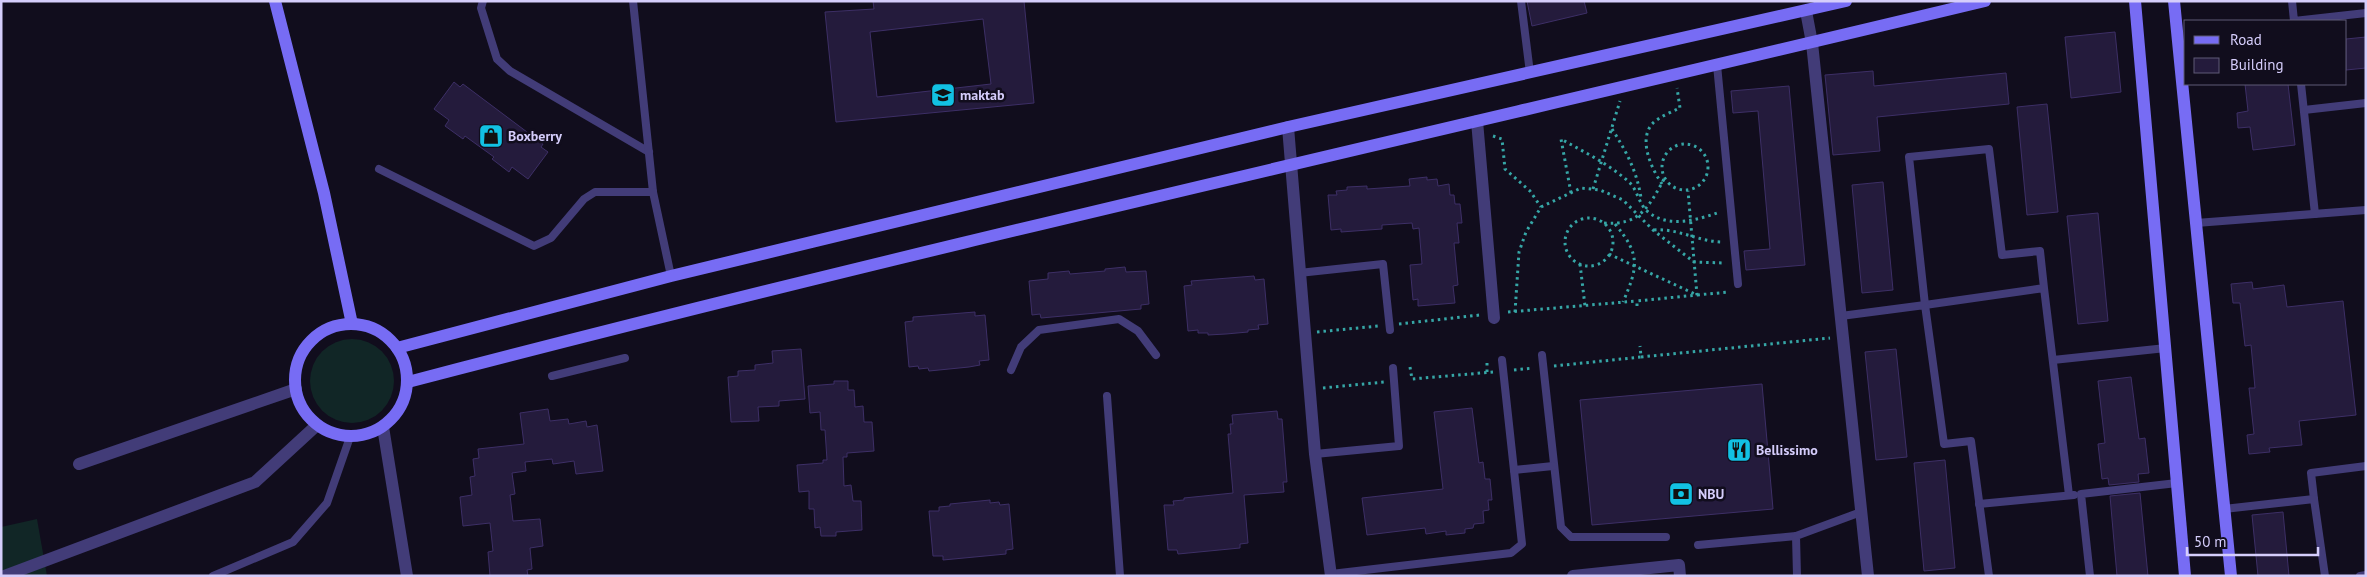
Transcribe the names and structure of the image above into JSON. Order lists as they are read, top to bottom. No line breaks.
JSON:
{"places":{"school or university":["maktab"],"shop":["Boxberry"],"restaurant":["Bellissimo"],"bank":["NBU"]},"legend":["Road","Building"],"scale_bar":"50 m"}
